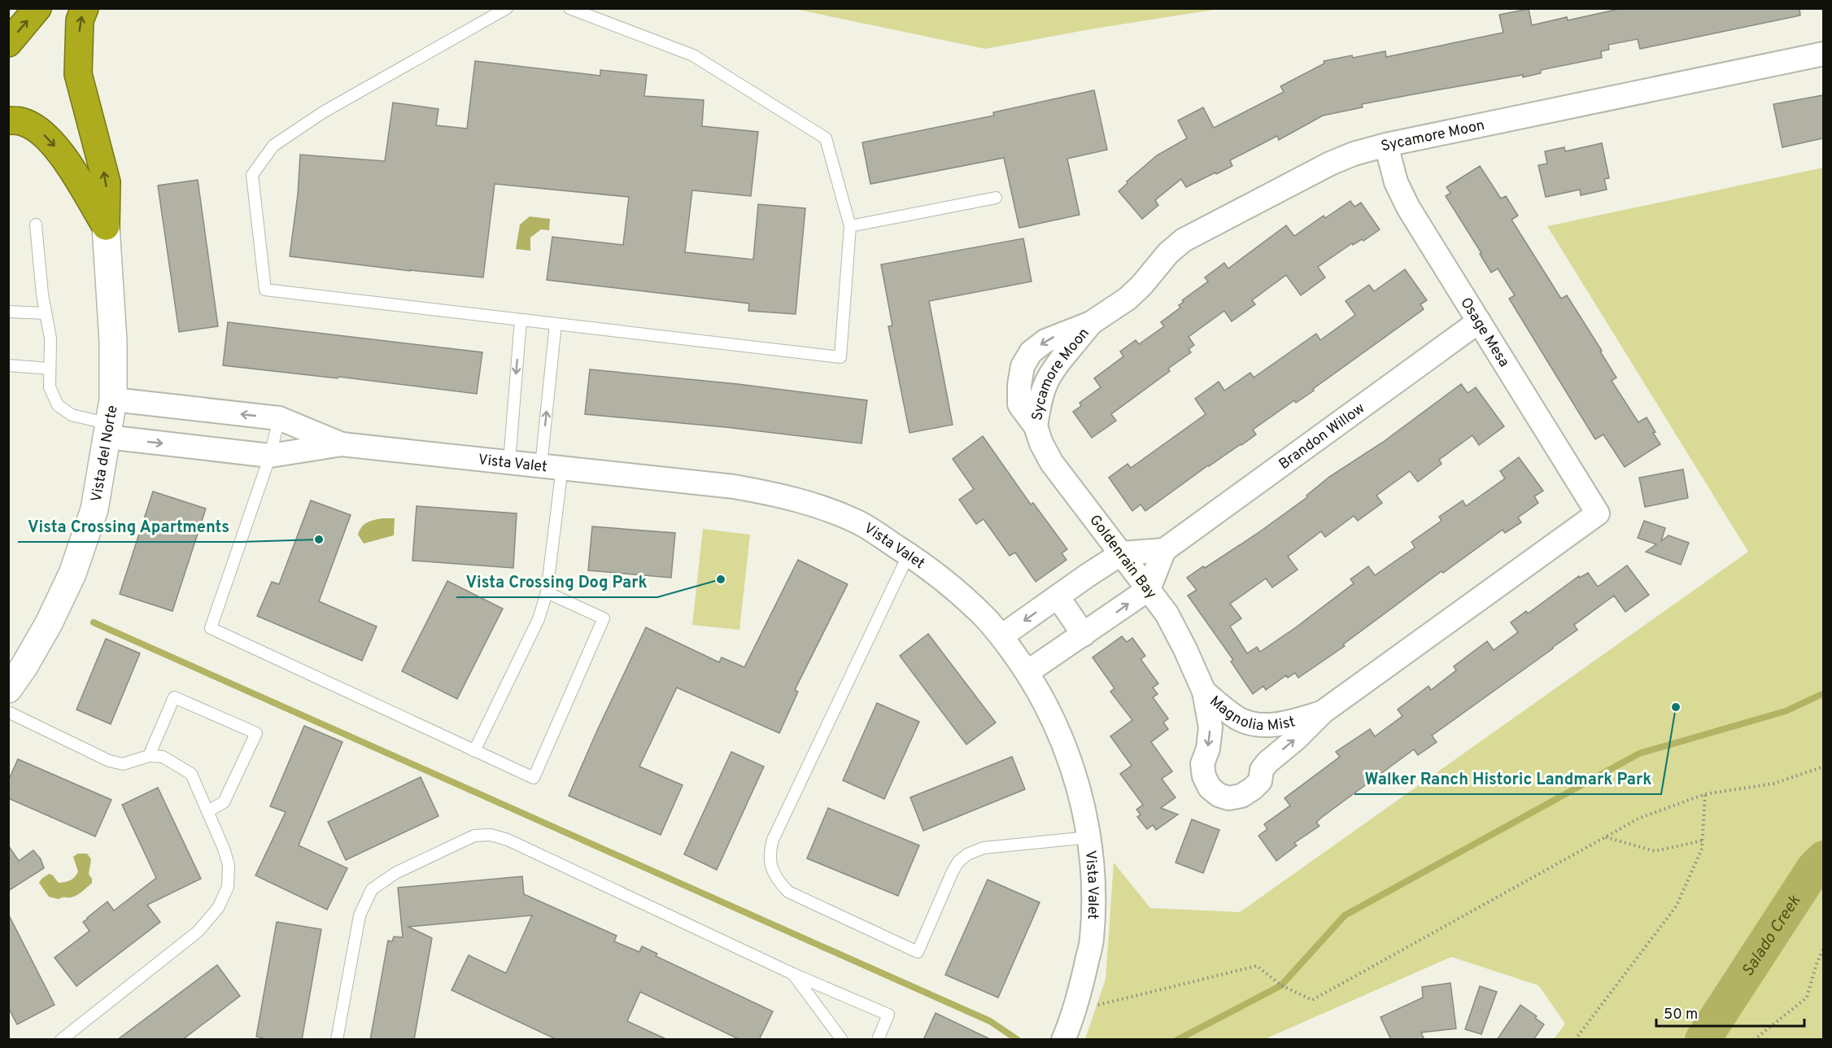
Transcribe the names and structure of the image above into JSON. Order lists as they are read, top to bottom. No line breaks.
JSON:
{"streets":{"street":["Sycamore Moon","Osage Mesa","Brandon Willow","Vista del Norte","Vista Valet","Goldenrain Bay","Magnolia Mist"]},"crossings":[["Sycamore Moon","Osage Mesa"],["Sycamore Moon","Goldenrain Bay"],["Osage Mesa","Brandon Willow"],["Osage Mesa","Magnolia Mist"],["Vista del Norte","Vista Valet"],["Goldenrain Bay","Magnolia Mist"]],"water":["Salado Creek"],"places":["Vista Crossing Apartments","Vista Crossing Dog Park","Walker Ranch Historic Landmark Park"],"scale_bar":"50 m"}
